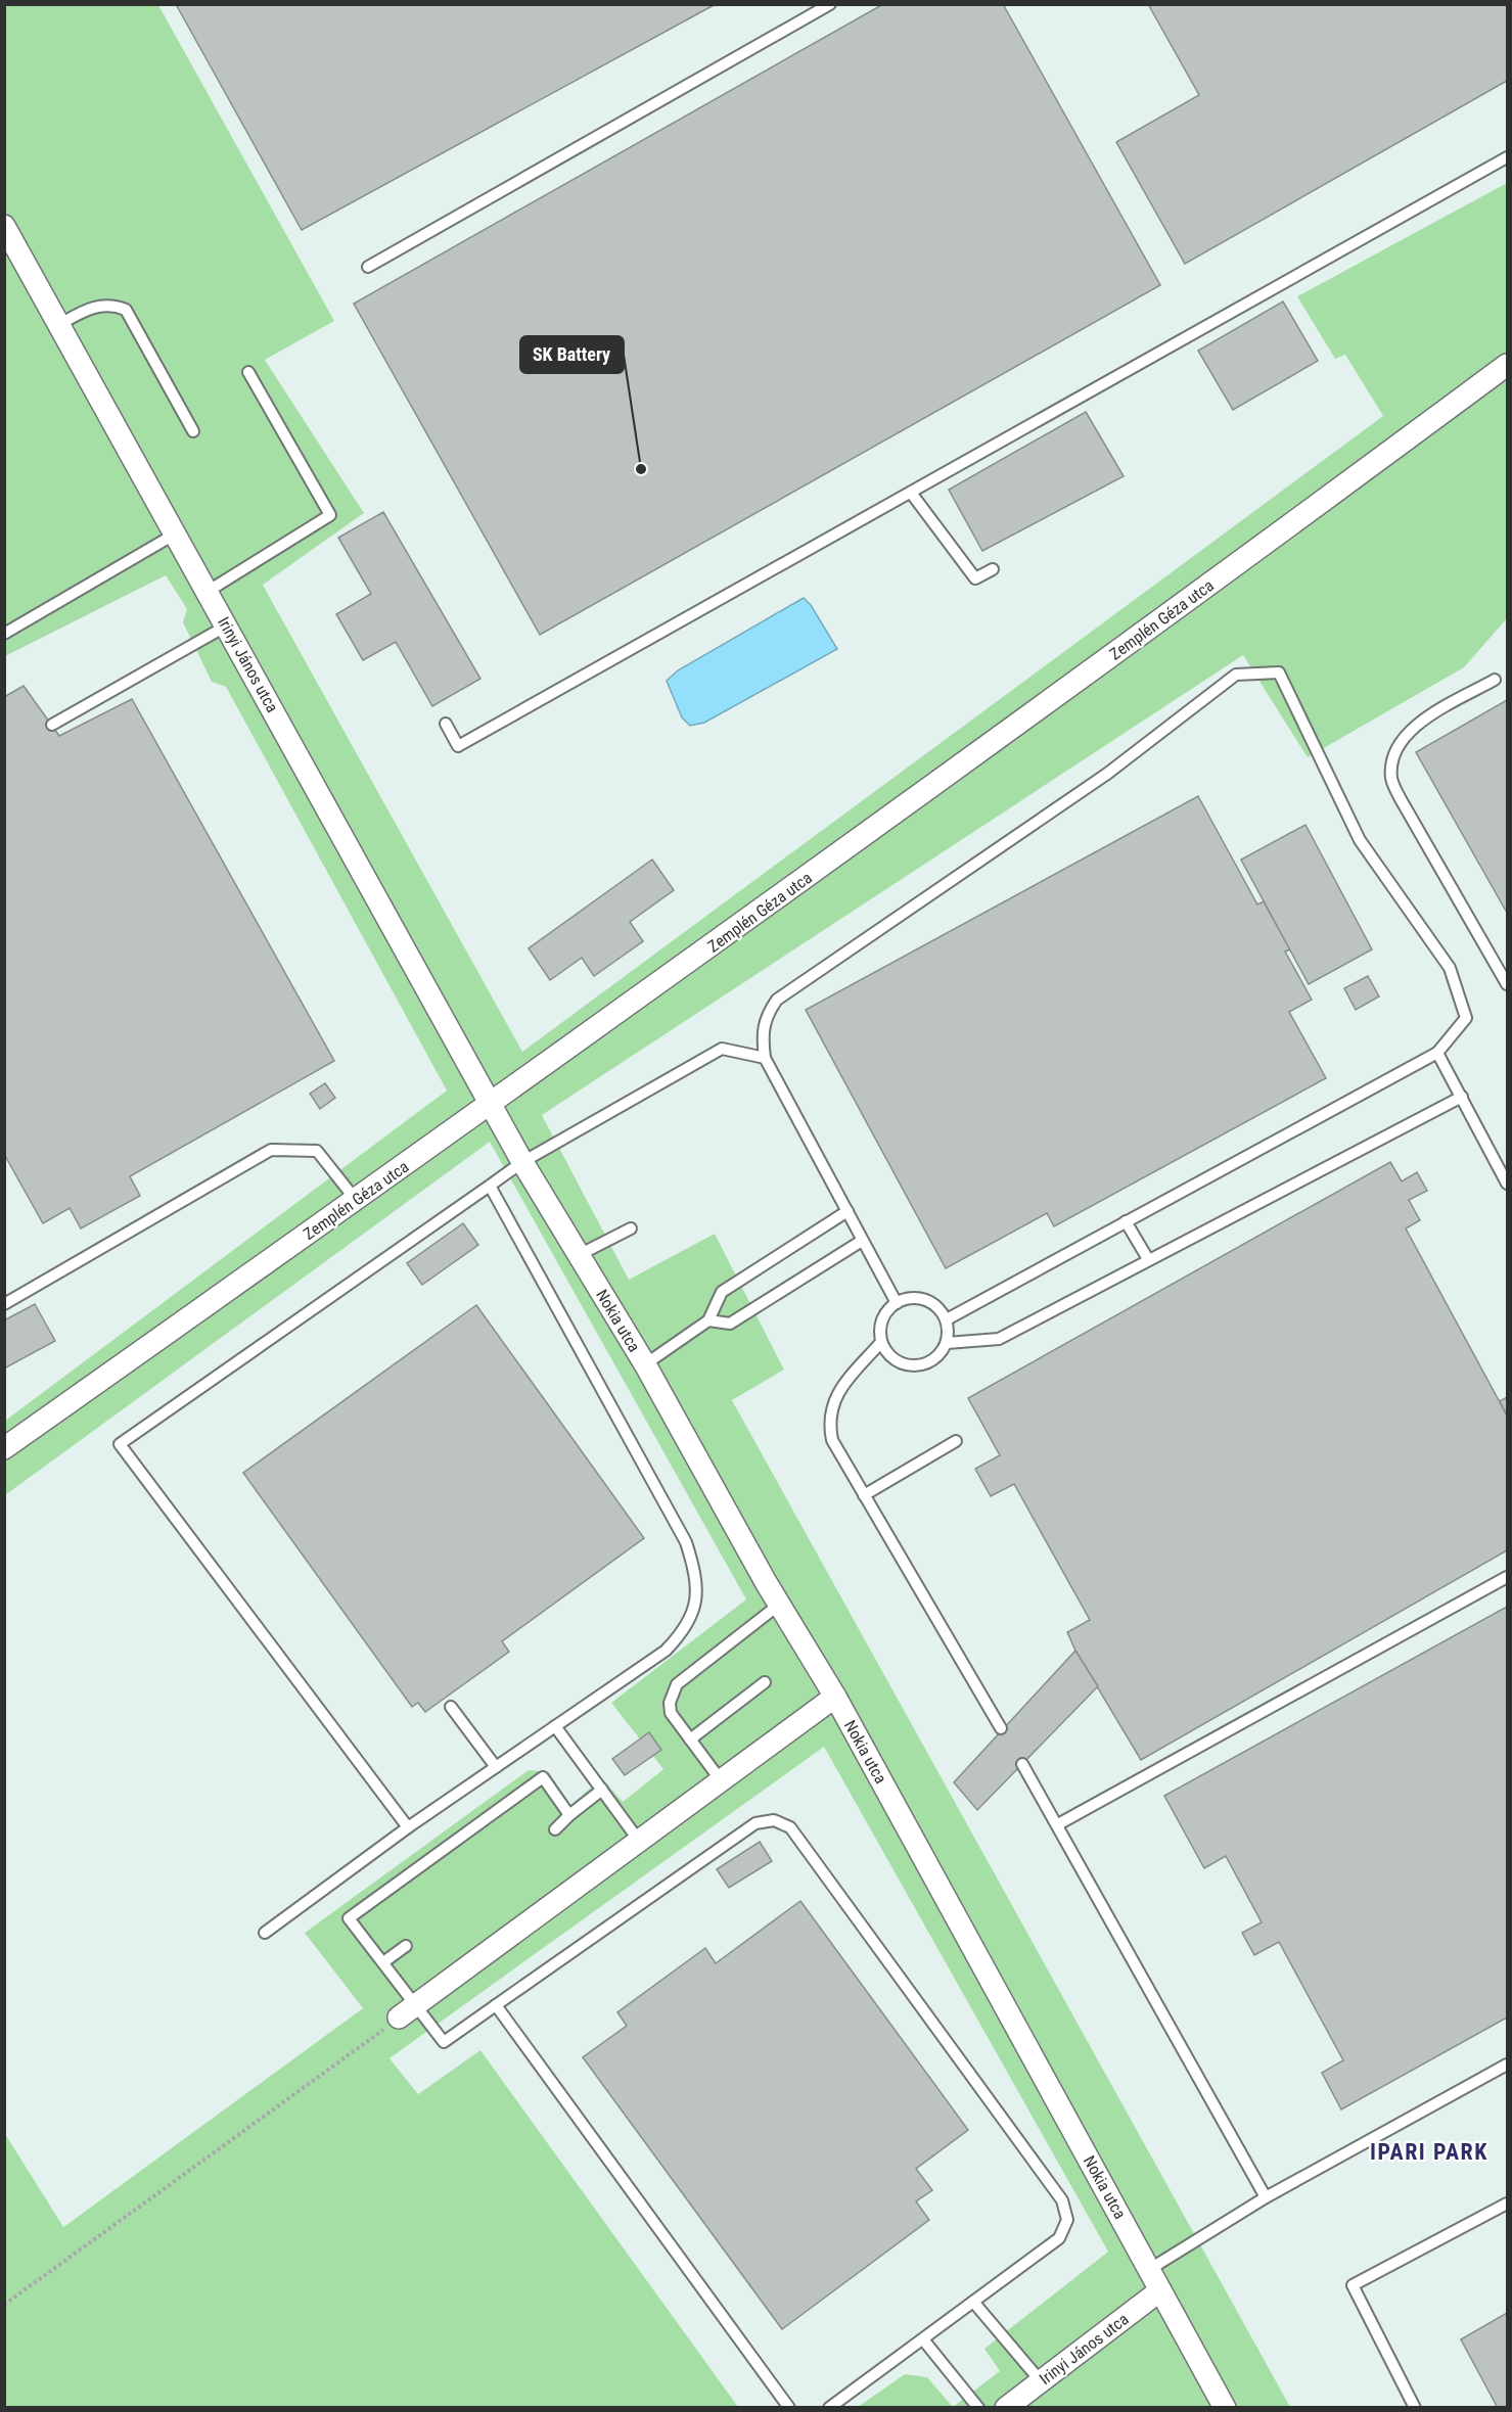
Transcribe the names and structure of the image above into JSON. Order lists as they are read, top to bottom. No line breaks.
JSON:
{"streets":{"street":["Zemplén Géza utca","Irinyi János utca","Nokia utca"]},"crossings":[["Zemplén Géza utca","Irinyi János utca"],["Zemplén Géza utca","Nokia utca"],["Irinyi János utca","Nokia utca"]],"districts":["IPARI PARK"],"places":["SK Battery"]}
